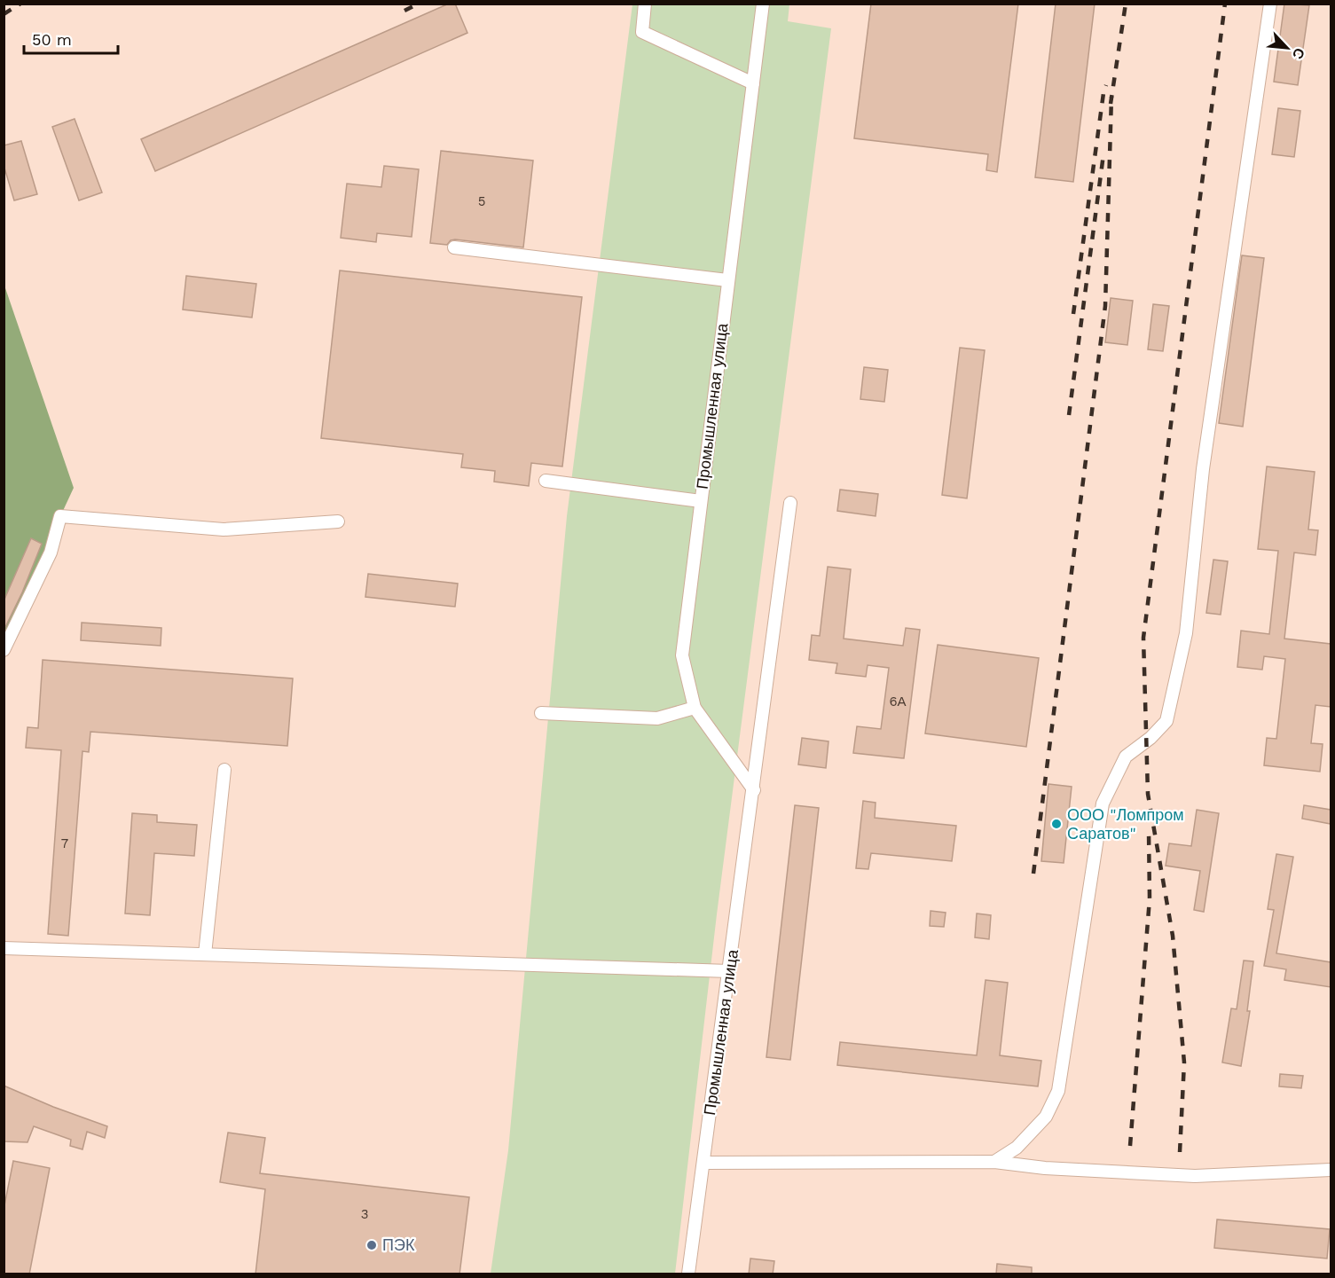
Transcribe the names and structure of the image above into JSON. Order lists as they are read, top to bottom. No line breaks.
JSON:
{"streets":{"street":["Промышленная улица"]},"places":["ООО \"Ломпром Саратов\"","ПЭК"],"house_numbers":["5","6А","7","3"],"scale_bar":"50 m","north":"bottom right"}
